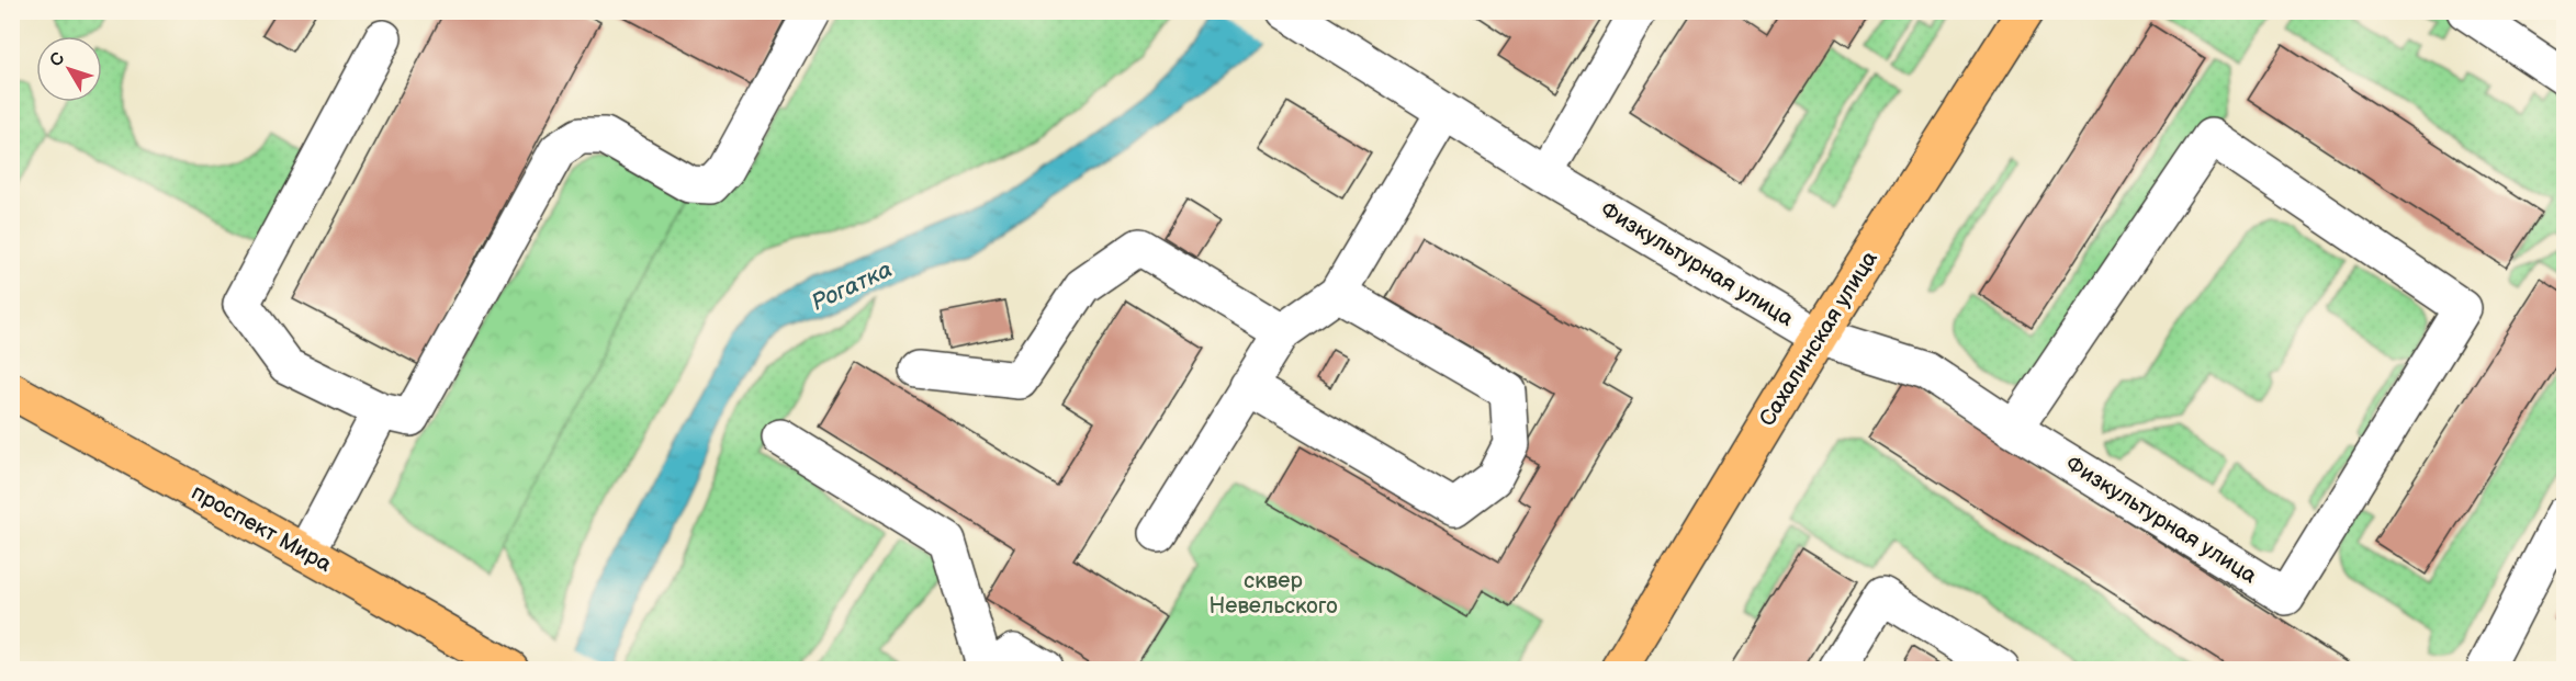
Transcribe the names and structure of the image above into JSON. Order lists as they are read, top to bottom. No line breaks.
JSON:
{"streets":{"main road":["Сахалинская улица","проспект Мира"],"street":["Физкультурная улица"]},"crossings":[["Физкультурная улица","Сахалинская улица"]],"water":["Рогатка"],"parks":["сквер Невельского"],"north":"top left"}
